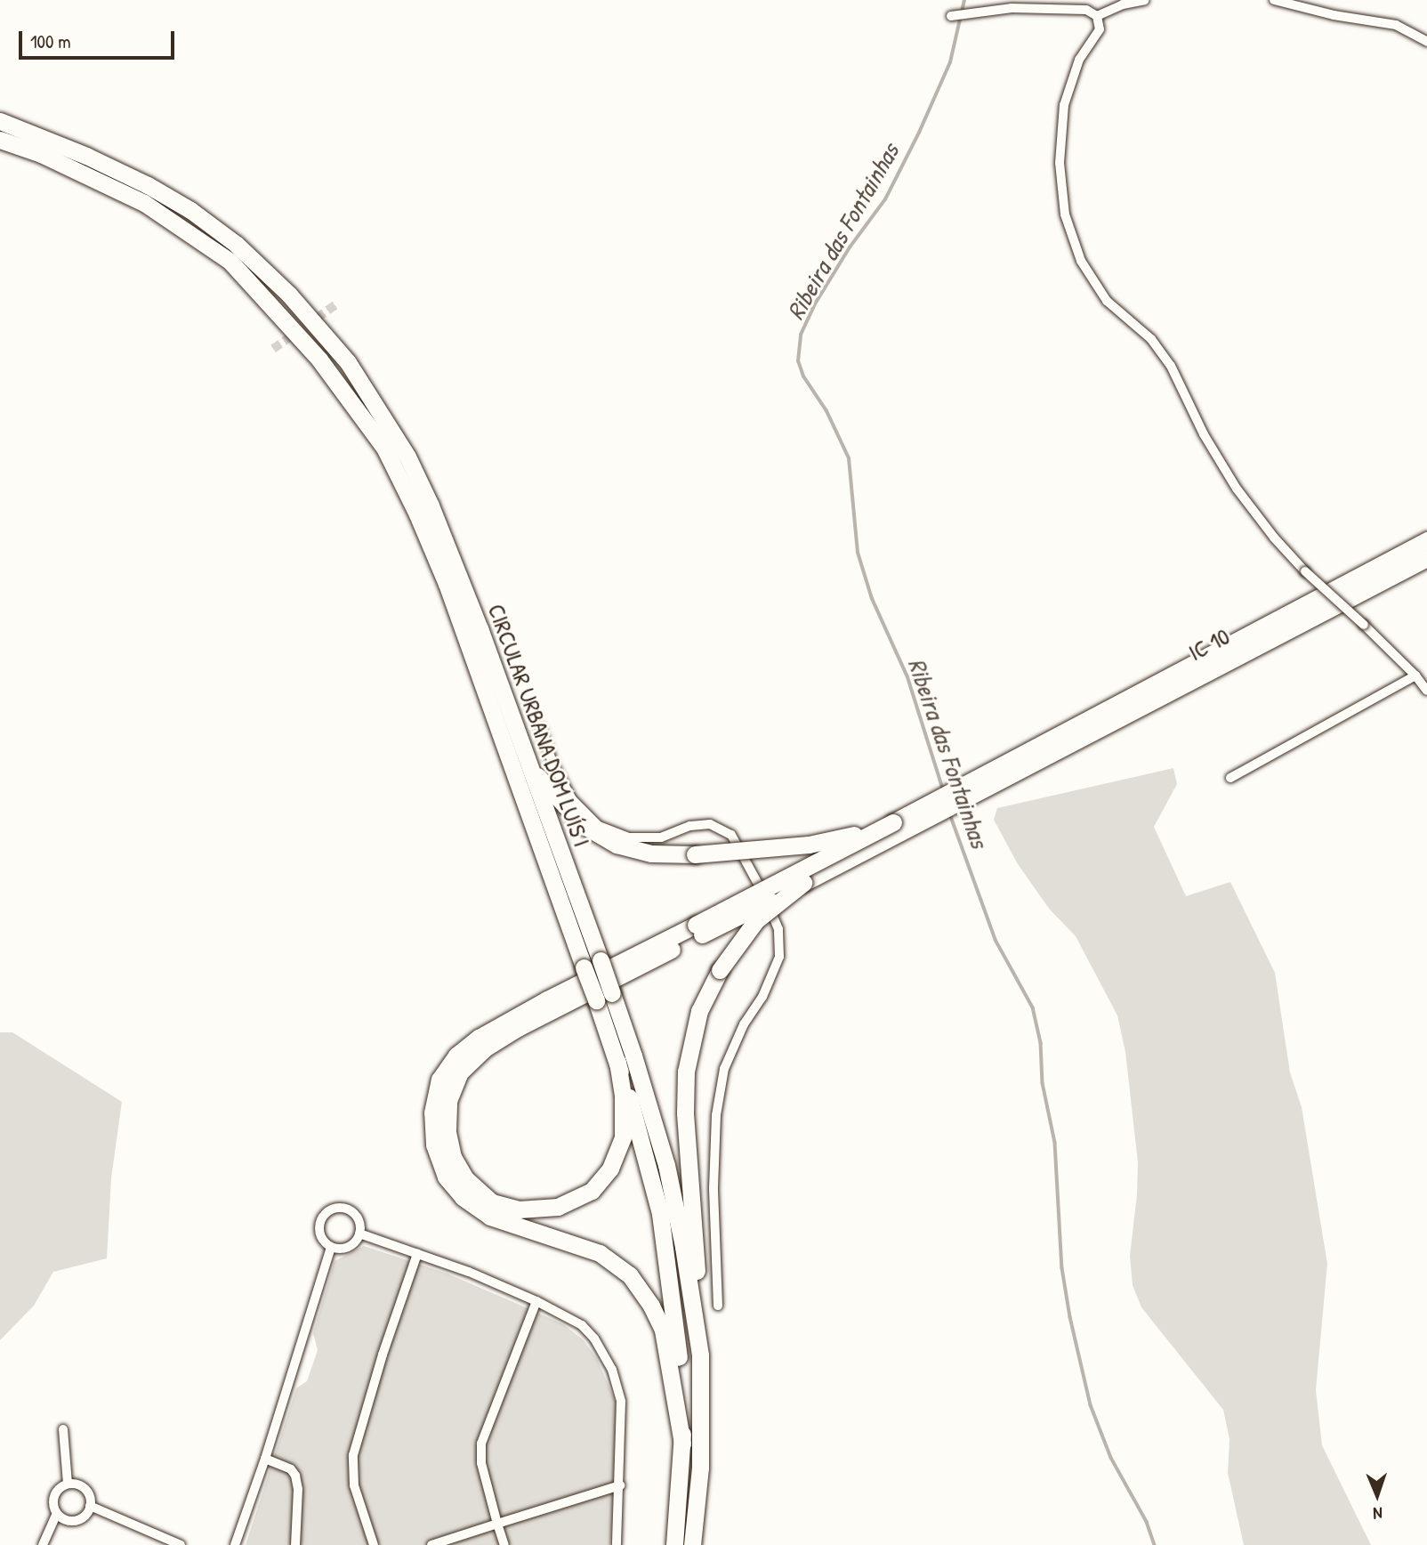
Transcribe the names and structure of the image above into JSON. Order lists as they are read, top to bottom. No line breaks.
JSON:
{"streets":{"highway":["IC 10","CIRCULAR URBANA DOM LUÍS I"]},"crossings":[["IC 10","CIRCULAR URBANA DOM LUÍS I"]],"water":["Ribeira das Fontainhas"],"scale_bar":"100 m","north":"bottom"}
